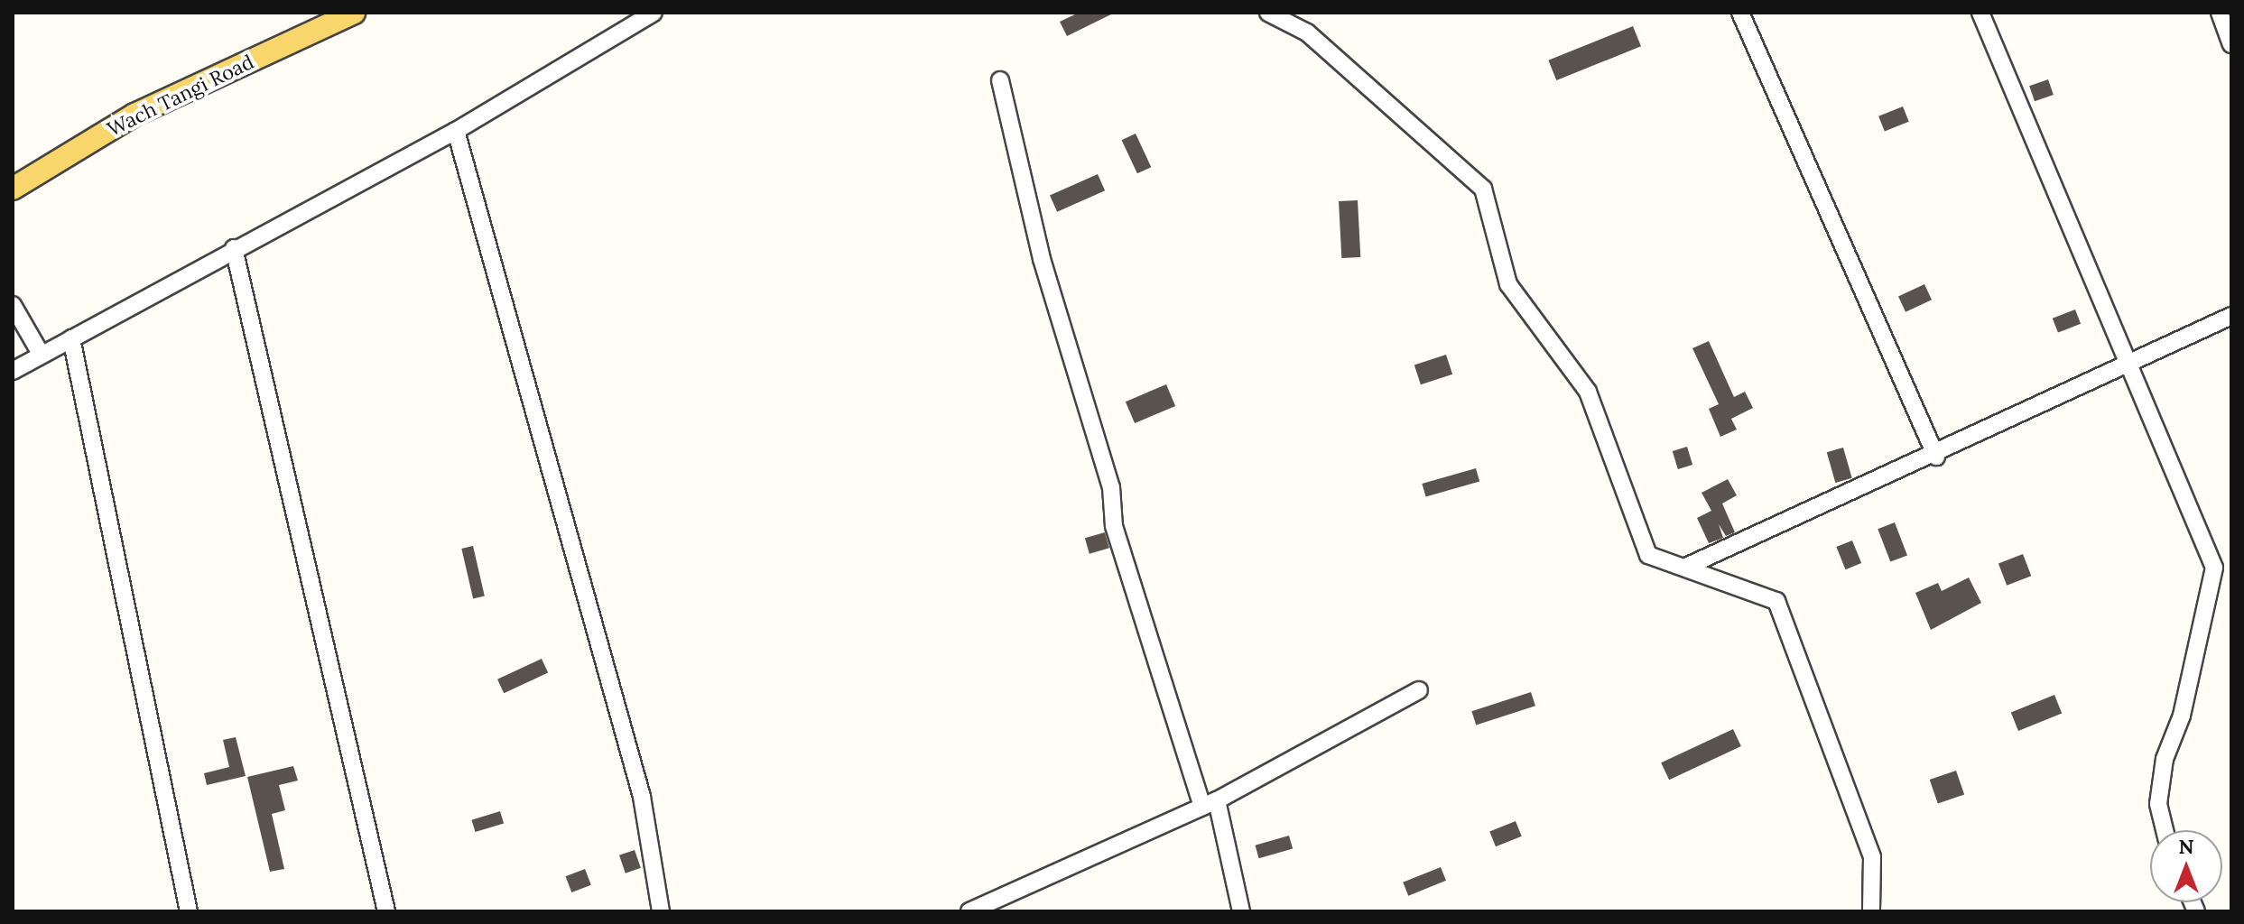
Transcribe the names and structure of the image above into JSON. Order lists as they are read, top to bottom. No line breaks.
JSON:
{"streets":{"main road":["Wach Tangi Road"]},"north":"top"}
